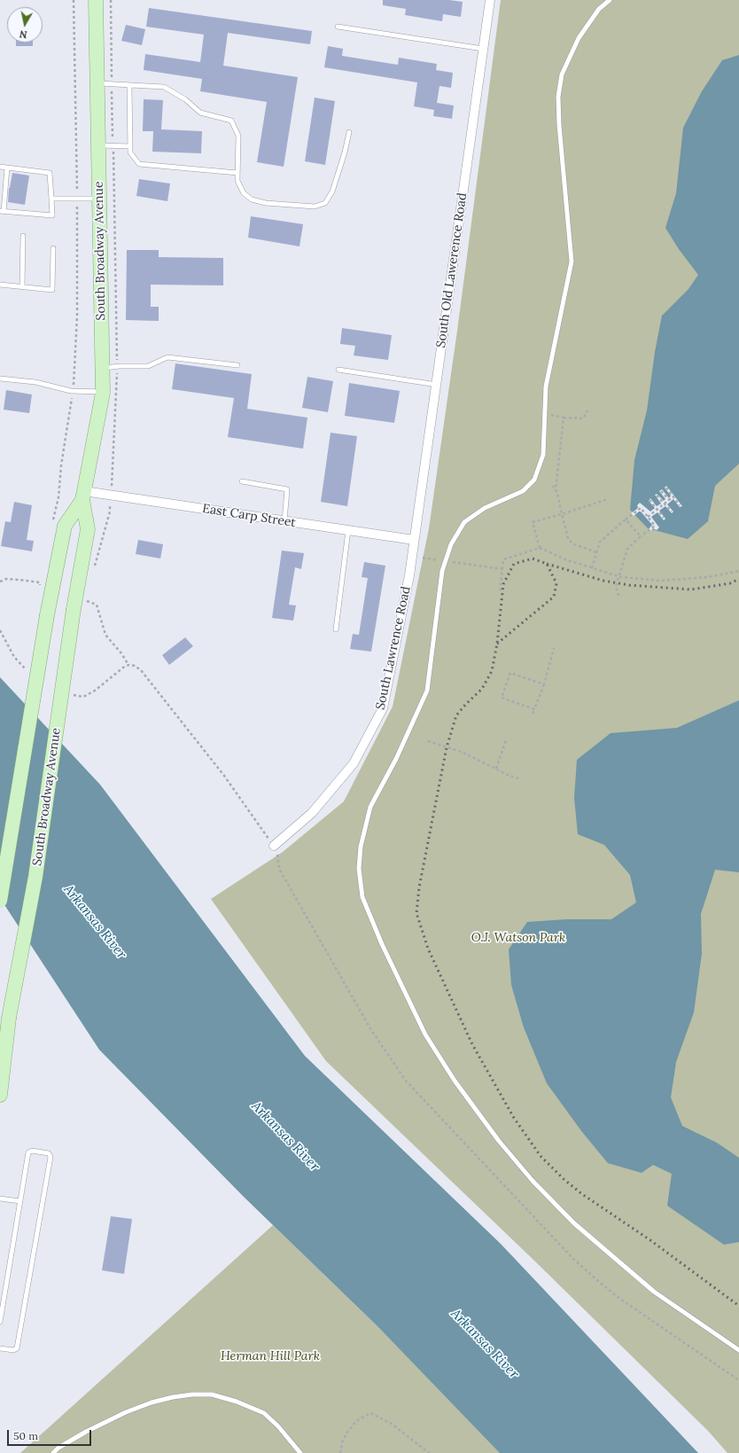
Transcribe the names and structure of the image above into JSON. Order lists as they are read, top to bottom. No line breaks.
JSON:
{"streets":{"main road":["South Broadway Avenue"],"street":["South Old Lawerence Road","East Carp Street","South Lawrence Road"]},"crossings":[["South Broadway Avenue","East Carp Street"],["South Old Lawerence Road","East Carp Street"],["South Old Lawerence Road","South Lawrence Road"],["East Carp Street","South Lawrence Road"]],"water":["Arkansas River"],"parks":["O.J. Watson Park","Herman Hill Park"],"scale_bar":"50 m","north":"bottom"}
